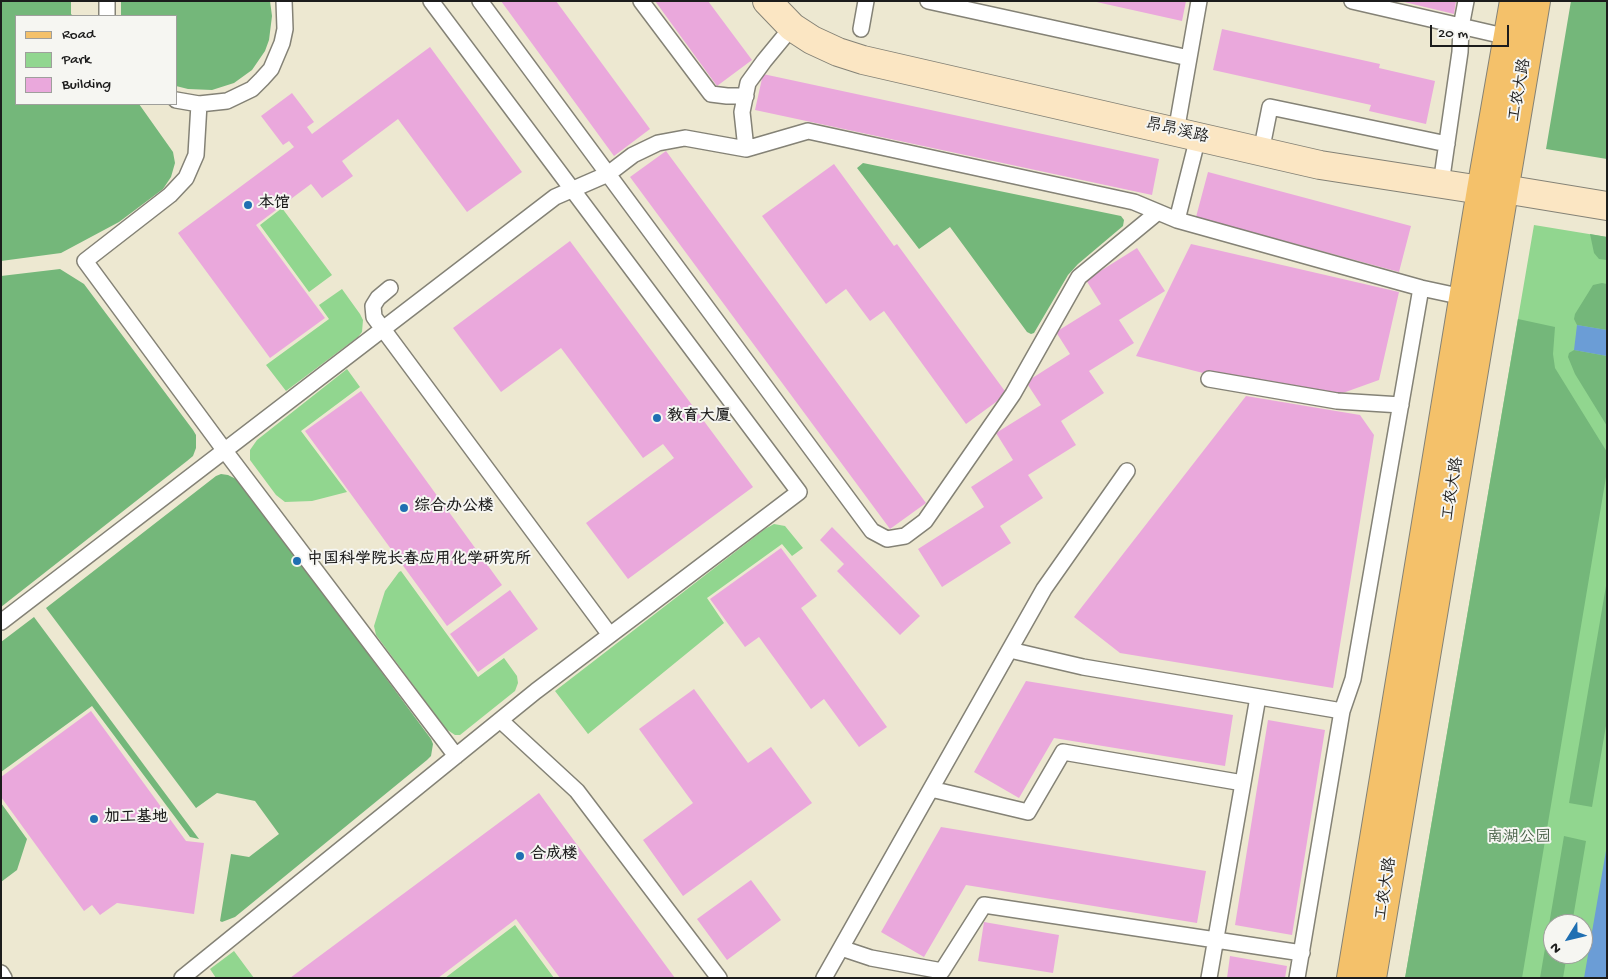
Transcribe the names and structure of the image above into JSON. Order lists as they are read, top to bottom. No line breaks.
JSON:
{"streets":{"main road":["工农大路"],"street":["昂昂溪路"]},"crossings":[["工农大路","昂昂溪路"]],"parks":["南湖公园"],"places":["本馆","教育大厦","综合办公楼","中国科学院长春应用化学研究所","加工基地","合成楼"],"legend":["Road","Park","Building"],"scale_bar":"20 m","north":"bottom left"}
